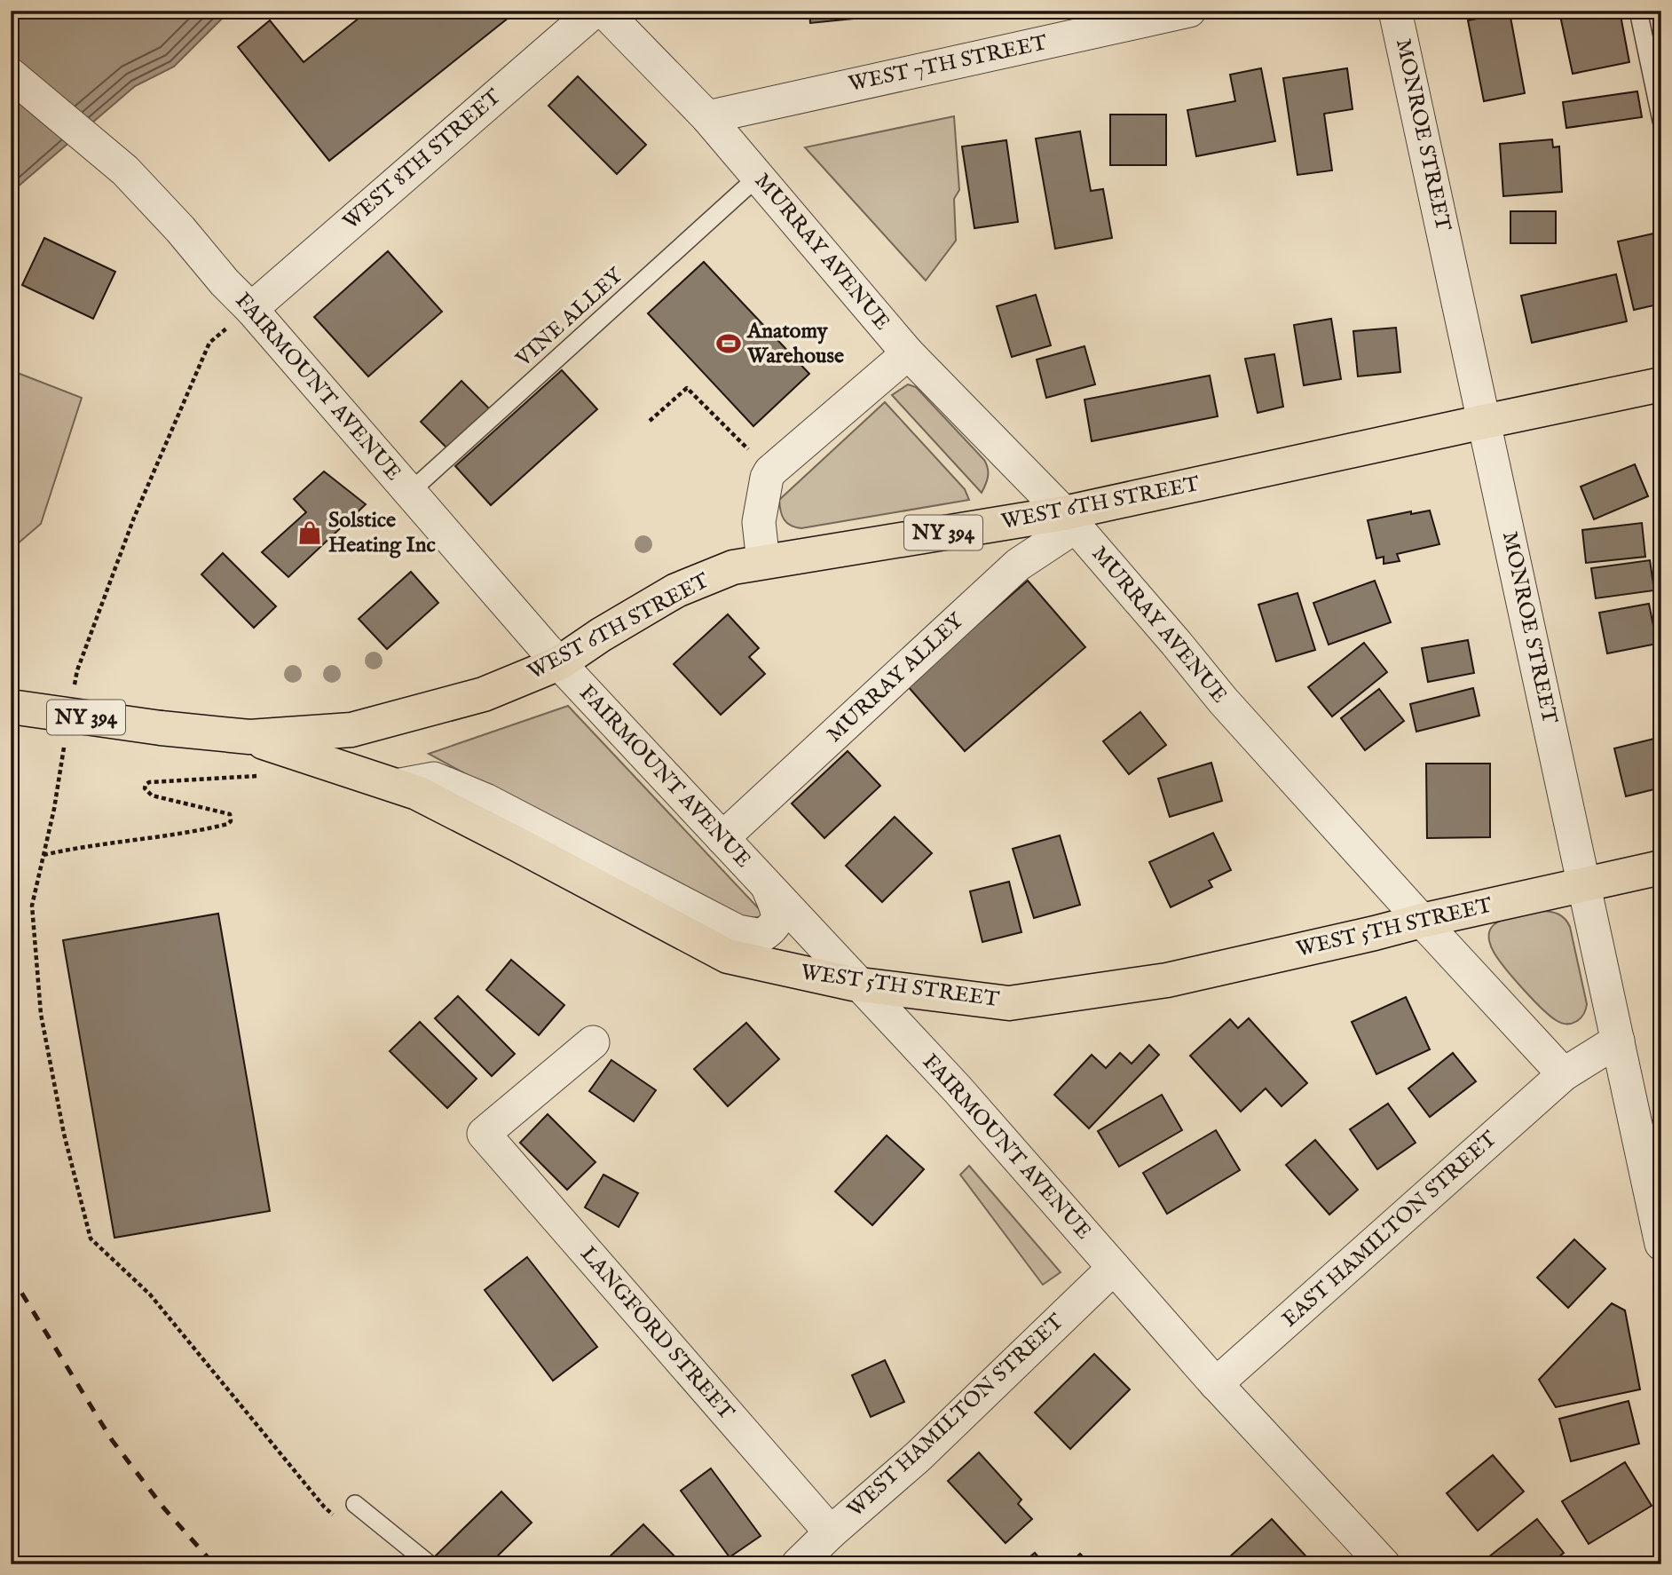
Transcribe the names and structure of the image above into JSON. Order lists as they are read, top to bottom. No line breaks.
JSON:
{"streets":{"main road":["WEST 6TH STREET","NY 394","WEST 5TH STREET"],"street":["WEST 7TH STREET","MONROE STREET","WEST 8TH STREET","MURRAY AVENUE","FAIRMOUNT AVENUE","MURRAY ALLEY","EAST HAMILTON STREET","LANGFORD STREET","WEST HAMILTON STREET"],"lane":["VINE ALLEY"]},"crossings":[["WEST 7TH STREET","MURRAY AVENUE"],["MONROE STREET","WEST 6TH STREET"],["MONROE STREET","WEST 5TH STREET"],["MONROE STREET","EAST HAMILTON STREET"],["WEST 8TH STREET","FAIRMOUNT AVENUE"],["MURRAY AVENUE","VINE ALLEY"],["MURRAY AVENUE","WEST 6TH STREET"],["MURRAY AVENUE","MURRAY ALLEY"],["MURRAY AVENUE","WEST 5TH STREET"],["MURRAY AVENUE","EAST HAMILTON STREET"],["VINE ALLEY","FAIRMOUNT AVENUE"],["FAIRMOUNT AVENUE","WEST 6TH STREET"],["FAIRMOUNT AVENUE","MURRAY ALLEY"],["FAIRMOUNT AVENUE","WEST 5TH STREET"],["FAIRMOUNT AVENUE","EAST HAMILTON STREET"],["FAIRMOUNT AVENUE","WEST HAMILTON STREET"],["WEST 6TH STREET","MURRAY ALLEY"],["WEST 6TH STREET","WEST 5TH STREET"],["LANGFORD STREET","WEST HAMILTON STREET"]],"places":{"sports":["Anatomy Warehouse"],"shop":["Solstice Heating Inc"]}}
